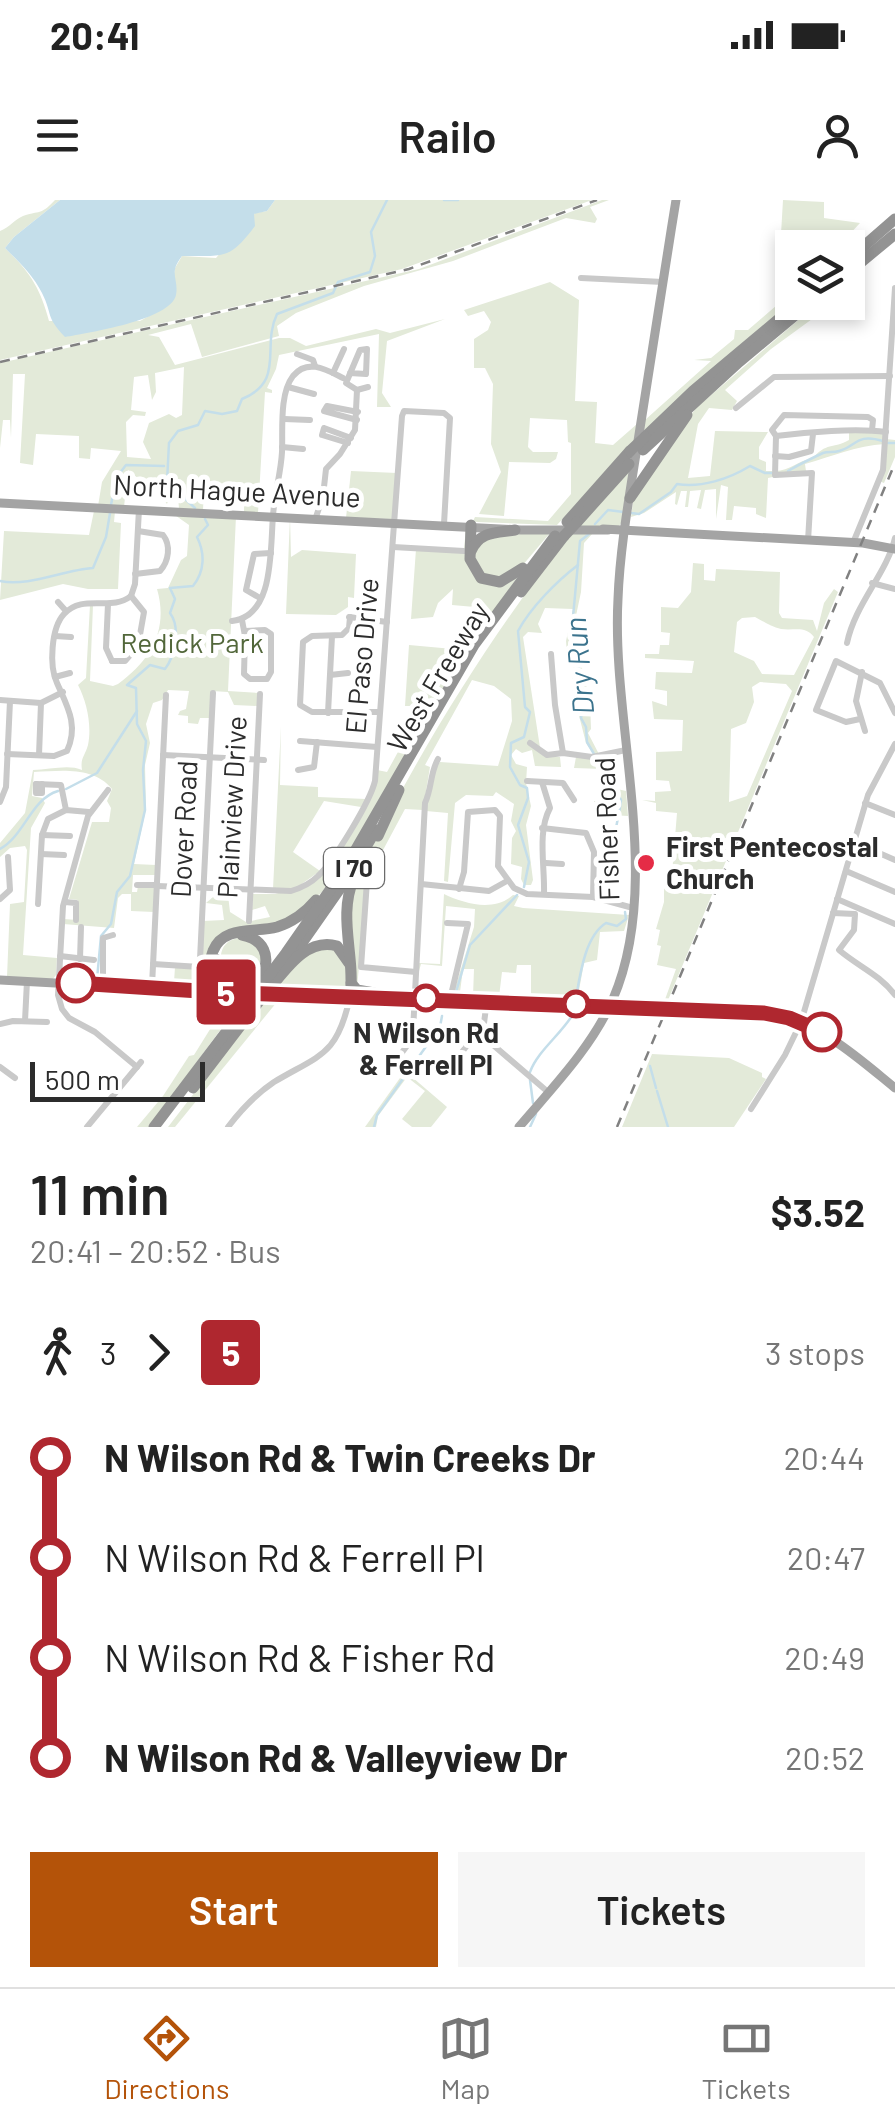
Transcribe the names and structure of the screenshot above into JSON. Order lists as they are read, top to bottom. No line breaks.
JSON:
{"streets":{"highway":["West Freeway","I 70"],"main road":["North Hague Avenue","Fisher Road"],"street":["El Paso Drive","Plainview Drive","Dover Road"]},"crossings":[["North Hague Avenue","El Paso Drive"],["North Hague Avenue","Fisher Road"],["El Paso Drive","Plainview Drive"],["El Paso Drive","Dover Road"],["West Freeway","Fisher Road"]],"water":["Dry Run"],"parks":["Redick Park"],"places":["First Pentecostal Church","N Wilson Rd & Ferrell Pl"],"lines":["bus line 5"],"scale_bar":"500 m","page":{"status":"20:41","header":"Railo","on_map":"5","scale":"500 m","heading":["11 min","20:41 – 20:52 · Bus","$3.52"],"legs":["3","5","3 stops"],"list":[{"name":"N Wilson Rd & Twin Creeks Dr","value":"20:44"},{"name":"N Wilson Rd & Ferrell Pl","value":"20:47"},{"name":"N Wilson Rd & Fisher Rd","value":"20:49"},{"name":"N Wilson Rd & Valleyview Dr","value":"20:52"}],"buttons":["Start","Tickets"],"tabs":["Directions","Map","Tickets"]}}
